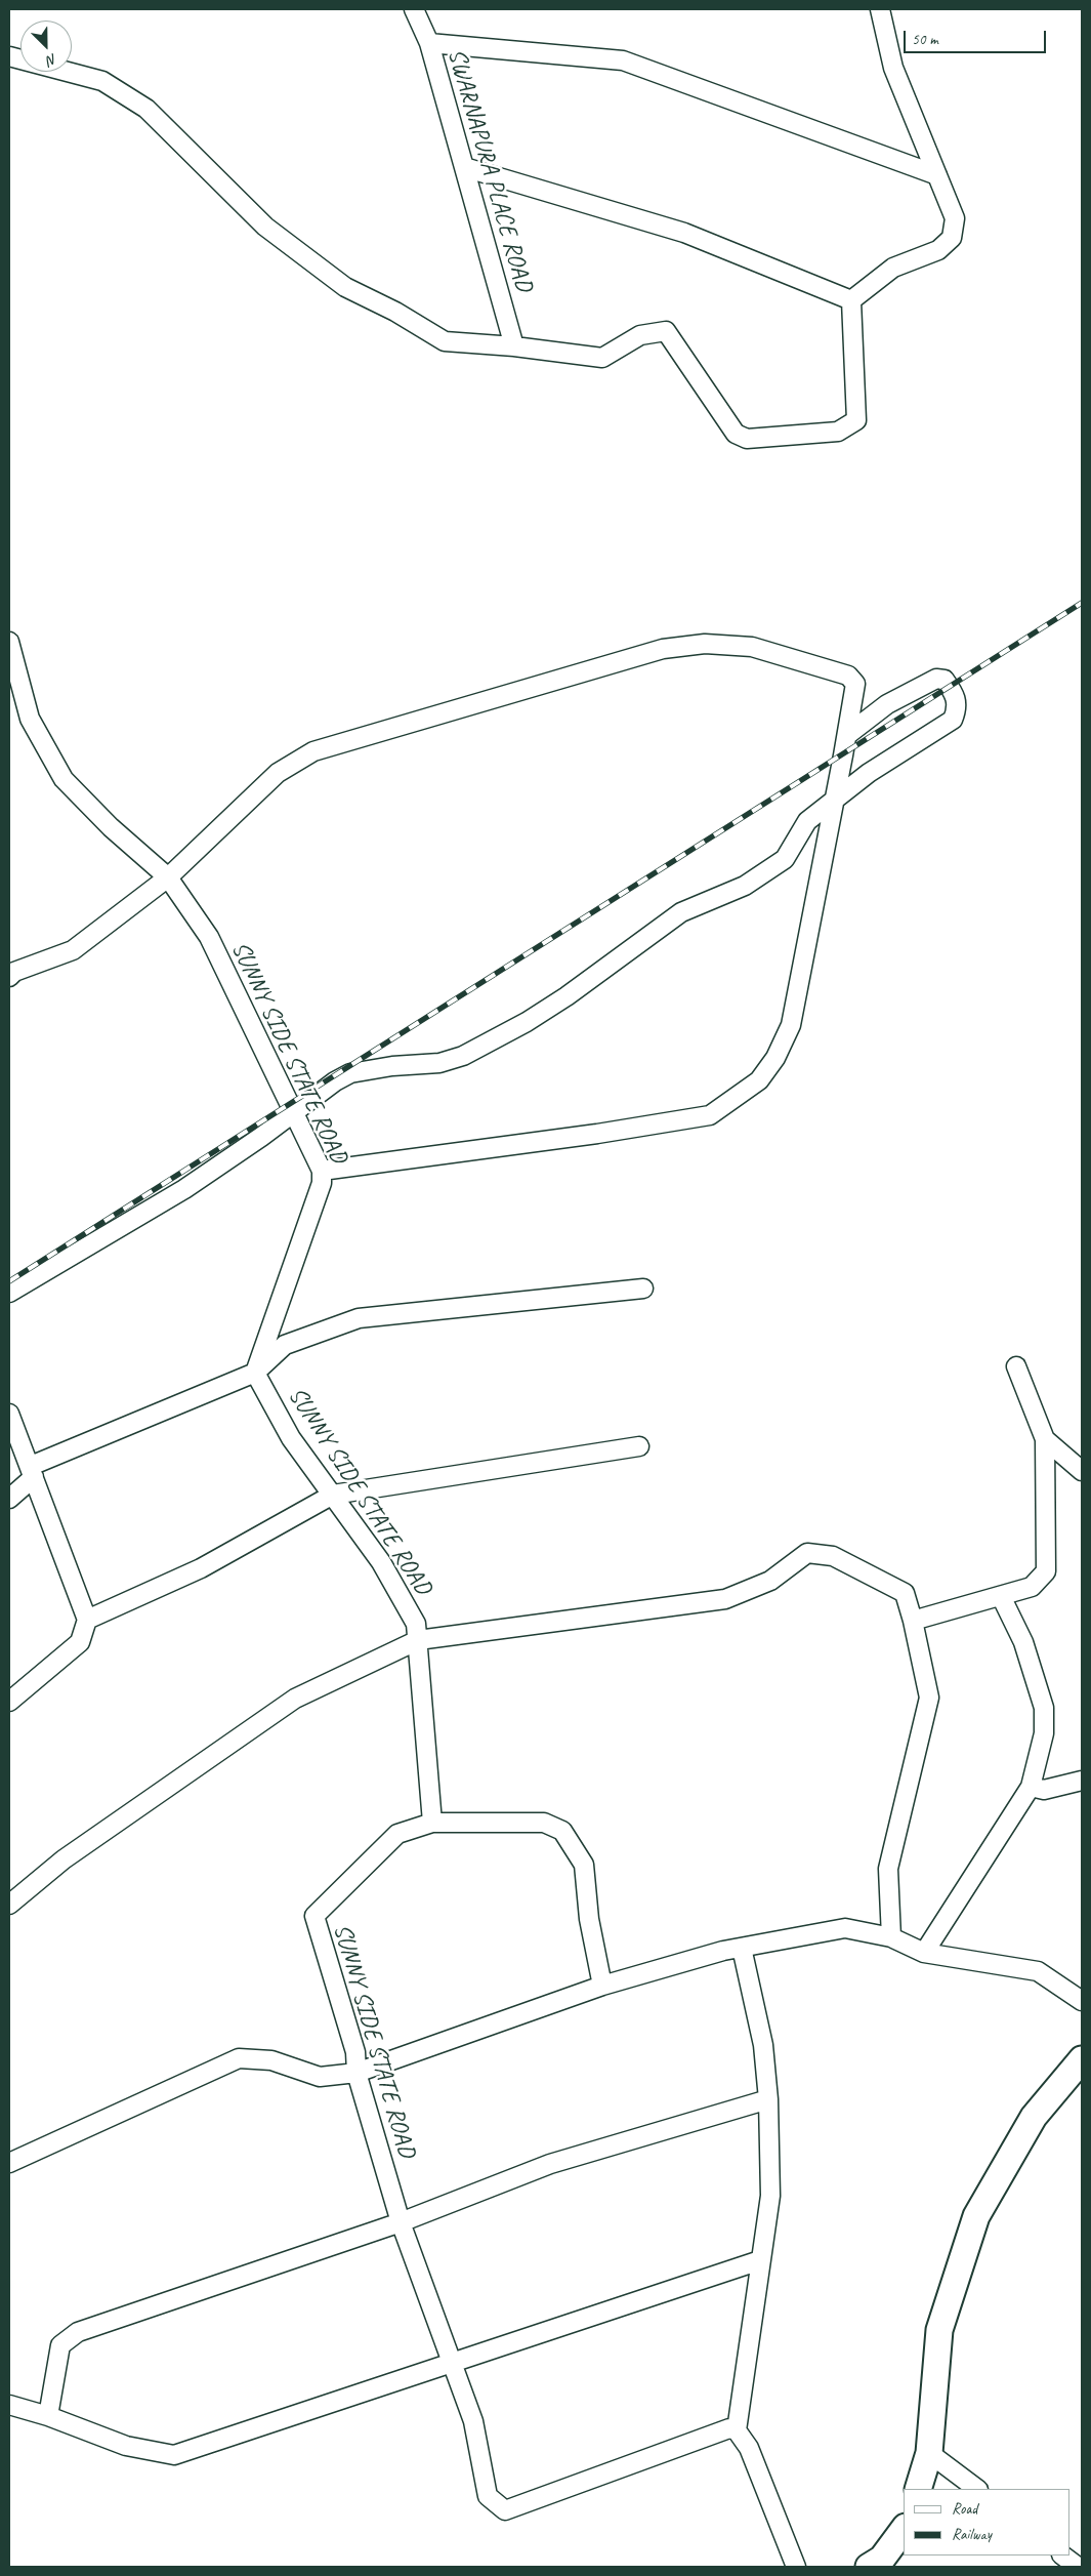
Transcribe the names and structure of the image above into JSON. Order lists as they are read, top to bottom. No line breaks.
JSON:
{"streets":{"street":["SWARNAPURA PLACE ROAD","SUNNY SIDE STATE ROAD"]},"legend":["Road","Railway"],"scale_bar":"50 m","north":"bottom right"}
